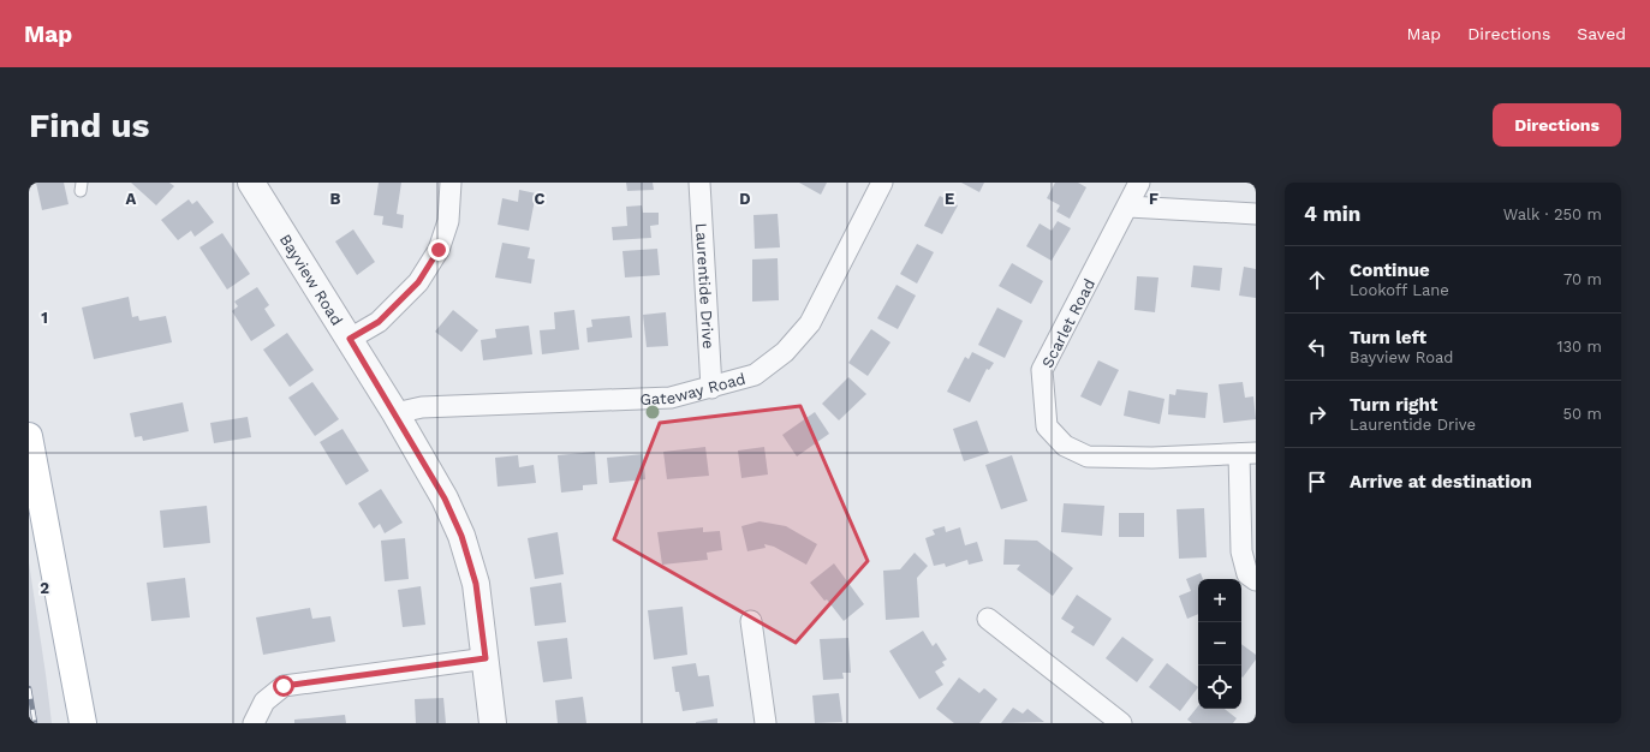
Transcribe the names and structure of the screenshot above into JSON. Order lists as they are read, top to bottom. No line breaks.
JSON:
{"streets":{"street":["Bayview Road","Laurentide Drive","Scarlet Road","Gateway Road"]},"crossings":[["Bayview Road","Gateway Road"],["Laurentide Drive","Gateway Road"]],"page":{"header":"Map","nav":["Map","Directions","Saved"],"buttons":"Directions","title":"Find us","heading":["4 min","Walk · 250 m"],"list":[["Continue","Lookoff Lane","70 m"],["Turn left","Bayview Road","130 m"],["Turn right","Laurentide Drive","50 m"],"Arrive at destination"],"map_buttons":["+","−"]},"grid":{"columns":["A","B","C","D","E","F"],"rows":["1","2"]}}
